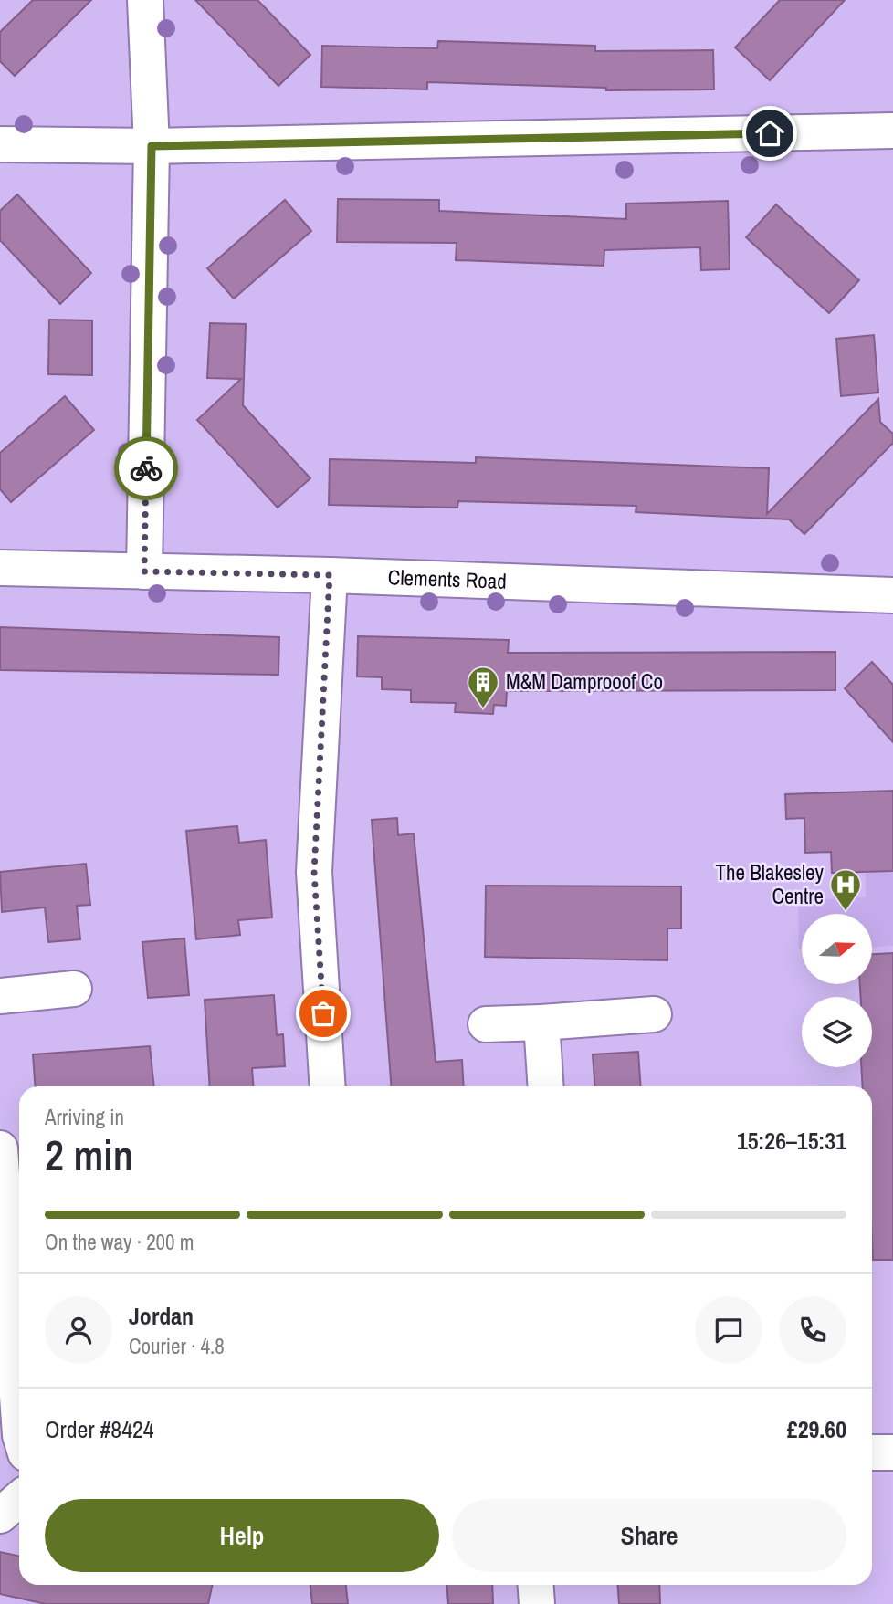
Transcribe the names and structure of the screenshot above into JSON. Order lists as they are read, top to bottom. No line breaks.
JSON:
{"streets":{"street":["Clements Road"]},"places":{"building":["M&M Damprooof Co"],"hospital":["The Blakesley Centre"]},"north":"right","page":{"heading":["2 min","Arriving in","15:26–15:31"],"panel":["Jordan","Courier · 4.8","Order #8424","£29.60"],"bar":"On the way · 200 m","buttons":["Help","Share"]}}
